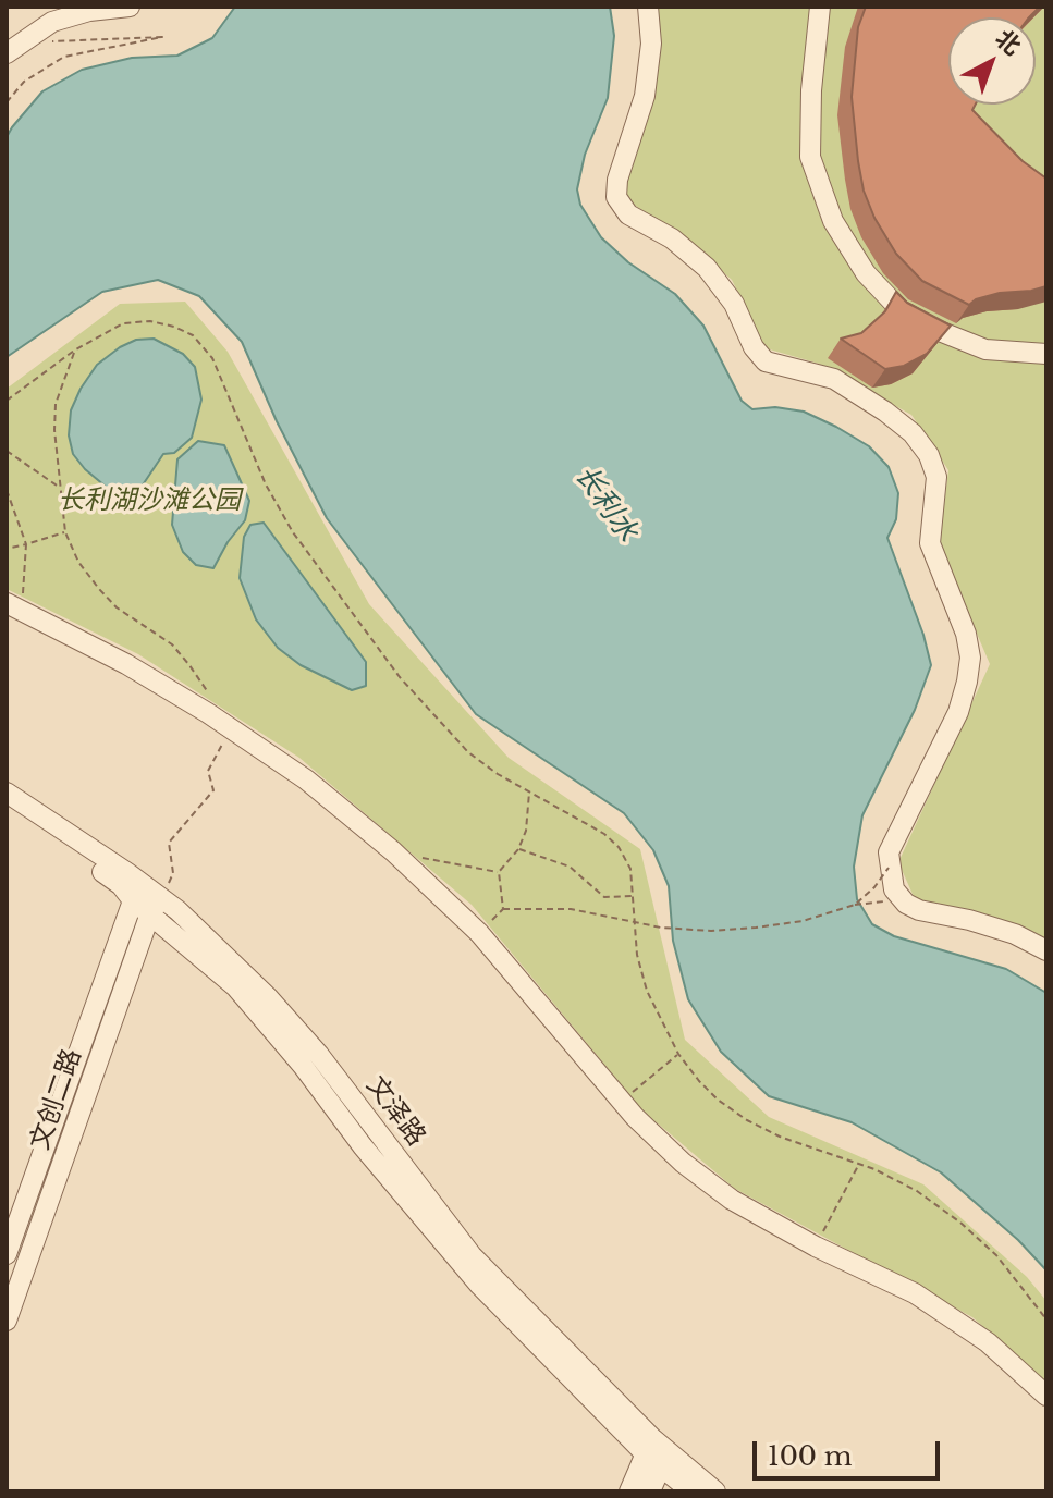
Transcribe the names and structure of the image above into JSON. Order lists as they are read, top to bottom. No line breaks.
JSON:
{"streets":{"street":["文创二路","文泽路"]},"crossings":[["文创二路","文泽路"]],"water":["长利水"],"parks":["长利湖沙滩公园"],"scale_bar":"100 m","north":"top right"}
